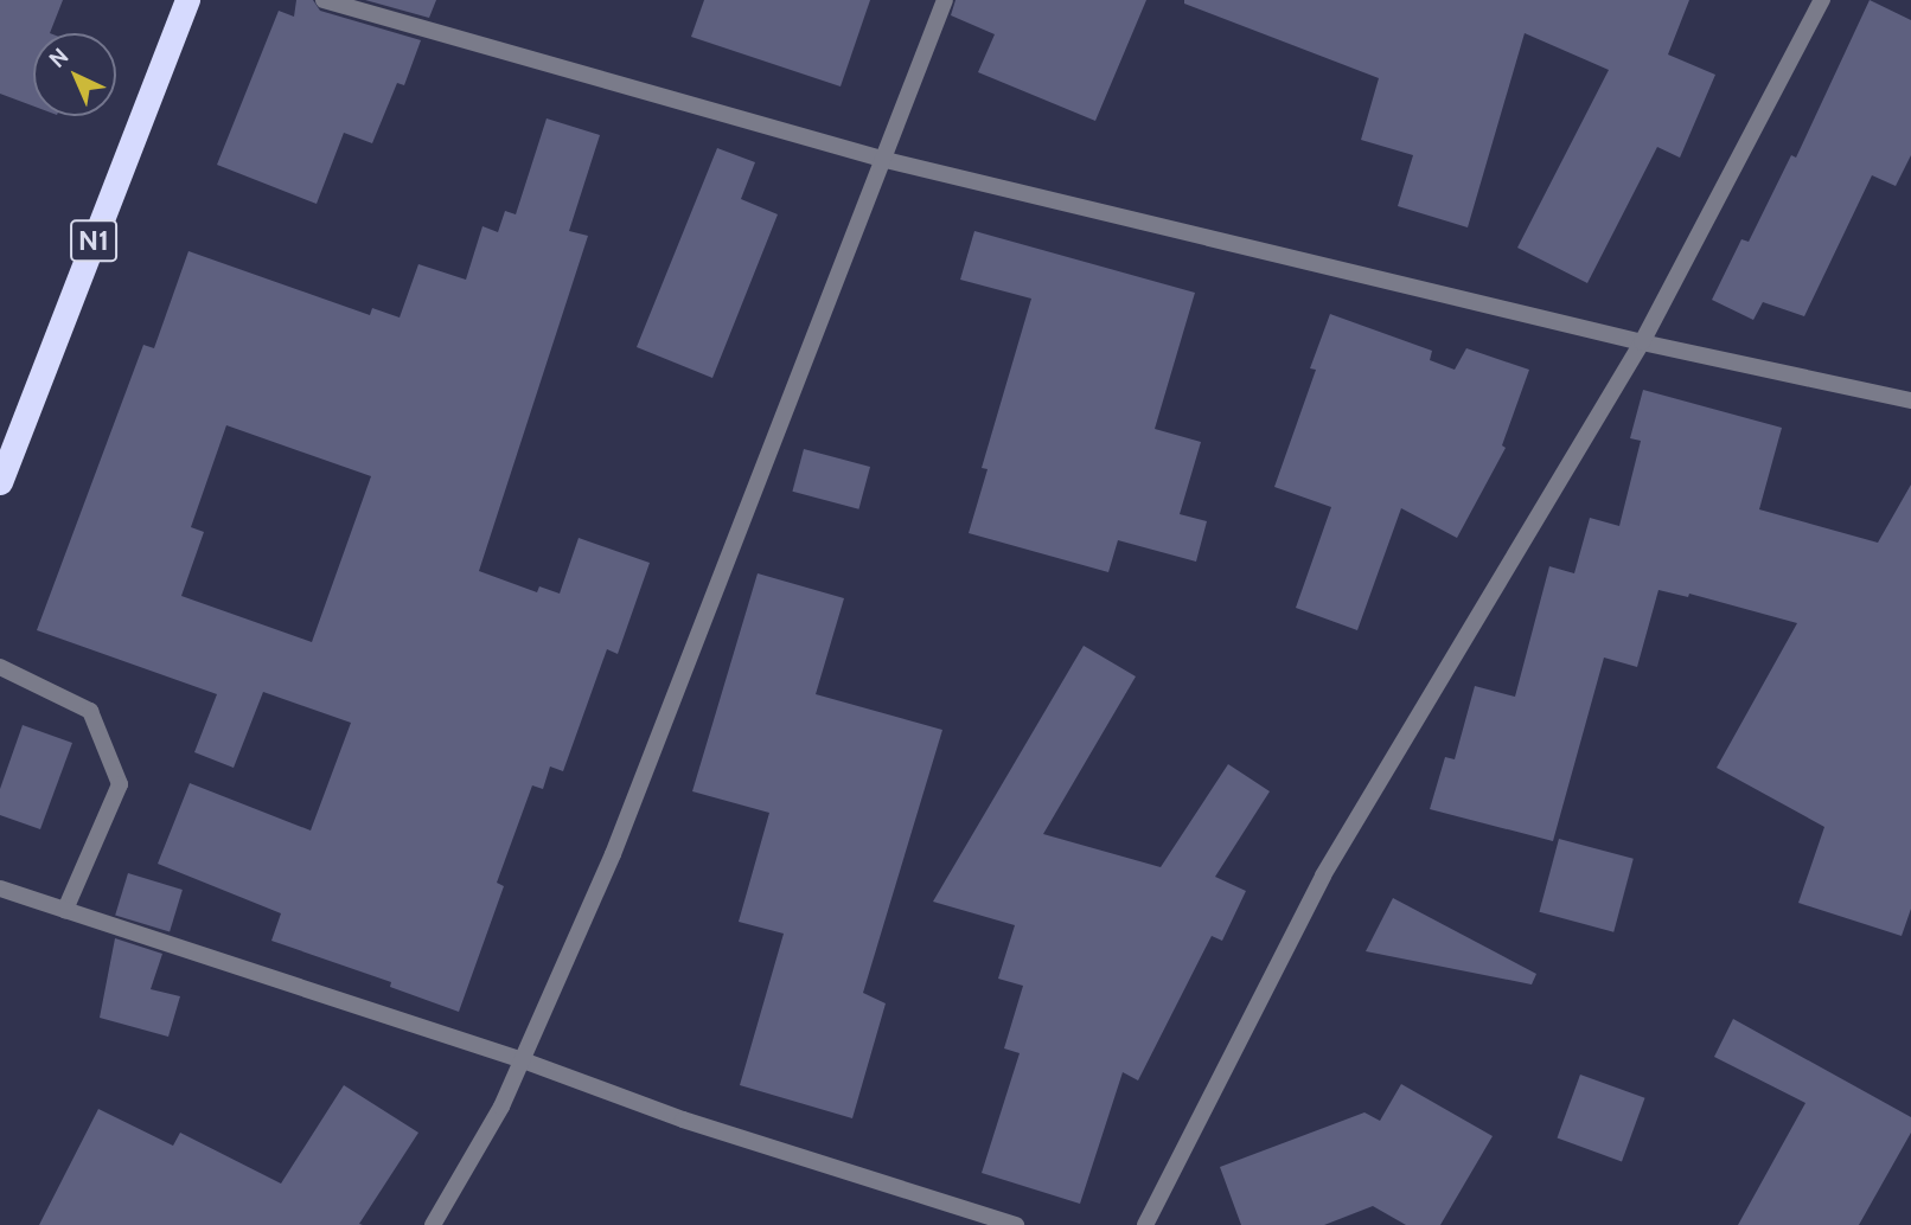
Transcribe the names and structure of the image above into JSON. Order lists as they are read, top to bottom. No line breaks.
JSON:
{"streets":{"highway":["N1"]},"north":"top left"}
